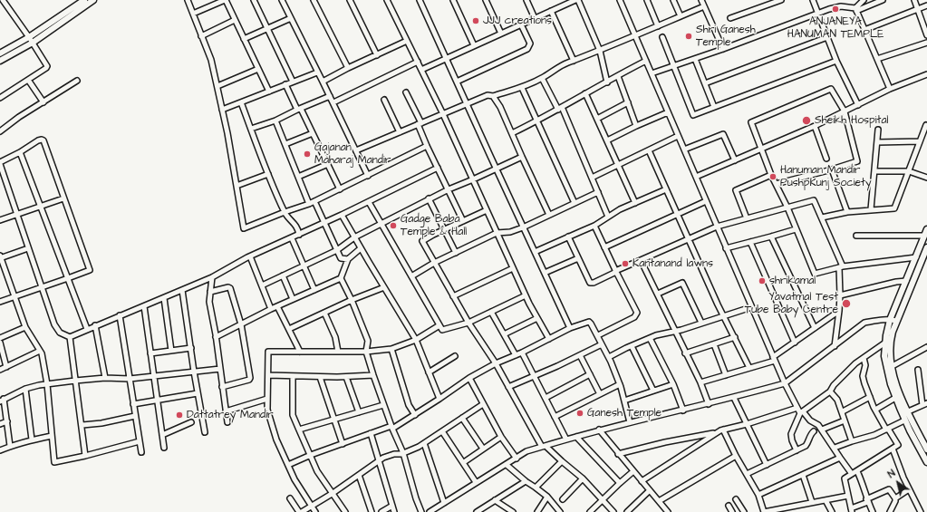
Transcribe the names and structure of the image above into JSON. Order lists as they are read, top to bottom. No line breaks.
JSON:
{"places":["ANJANEYA HANUMAN TEMPLE","JJJ creations","Shri Ganesh Temple","Sheikh Hospital","Gajanan Maharaj Mandir","Hanuman Mandir PushpKunj Society","Gadge Baba Temple & Hall","Kantanand lawns","shrikamal","Yavatmal Test Tube Baby Centre","Ganesh Temple","Dattatrey Mandir"],"north":"top left"}
